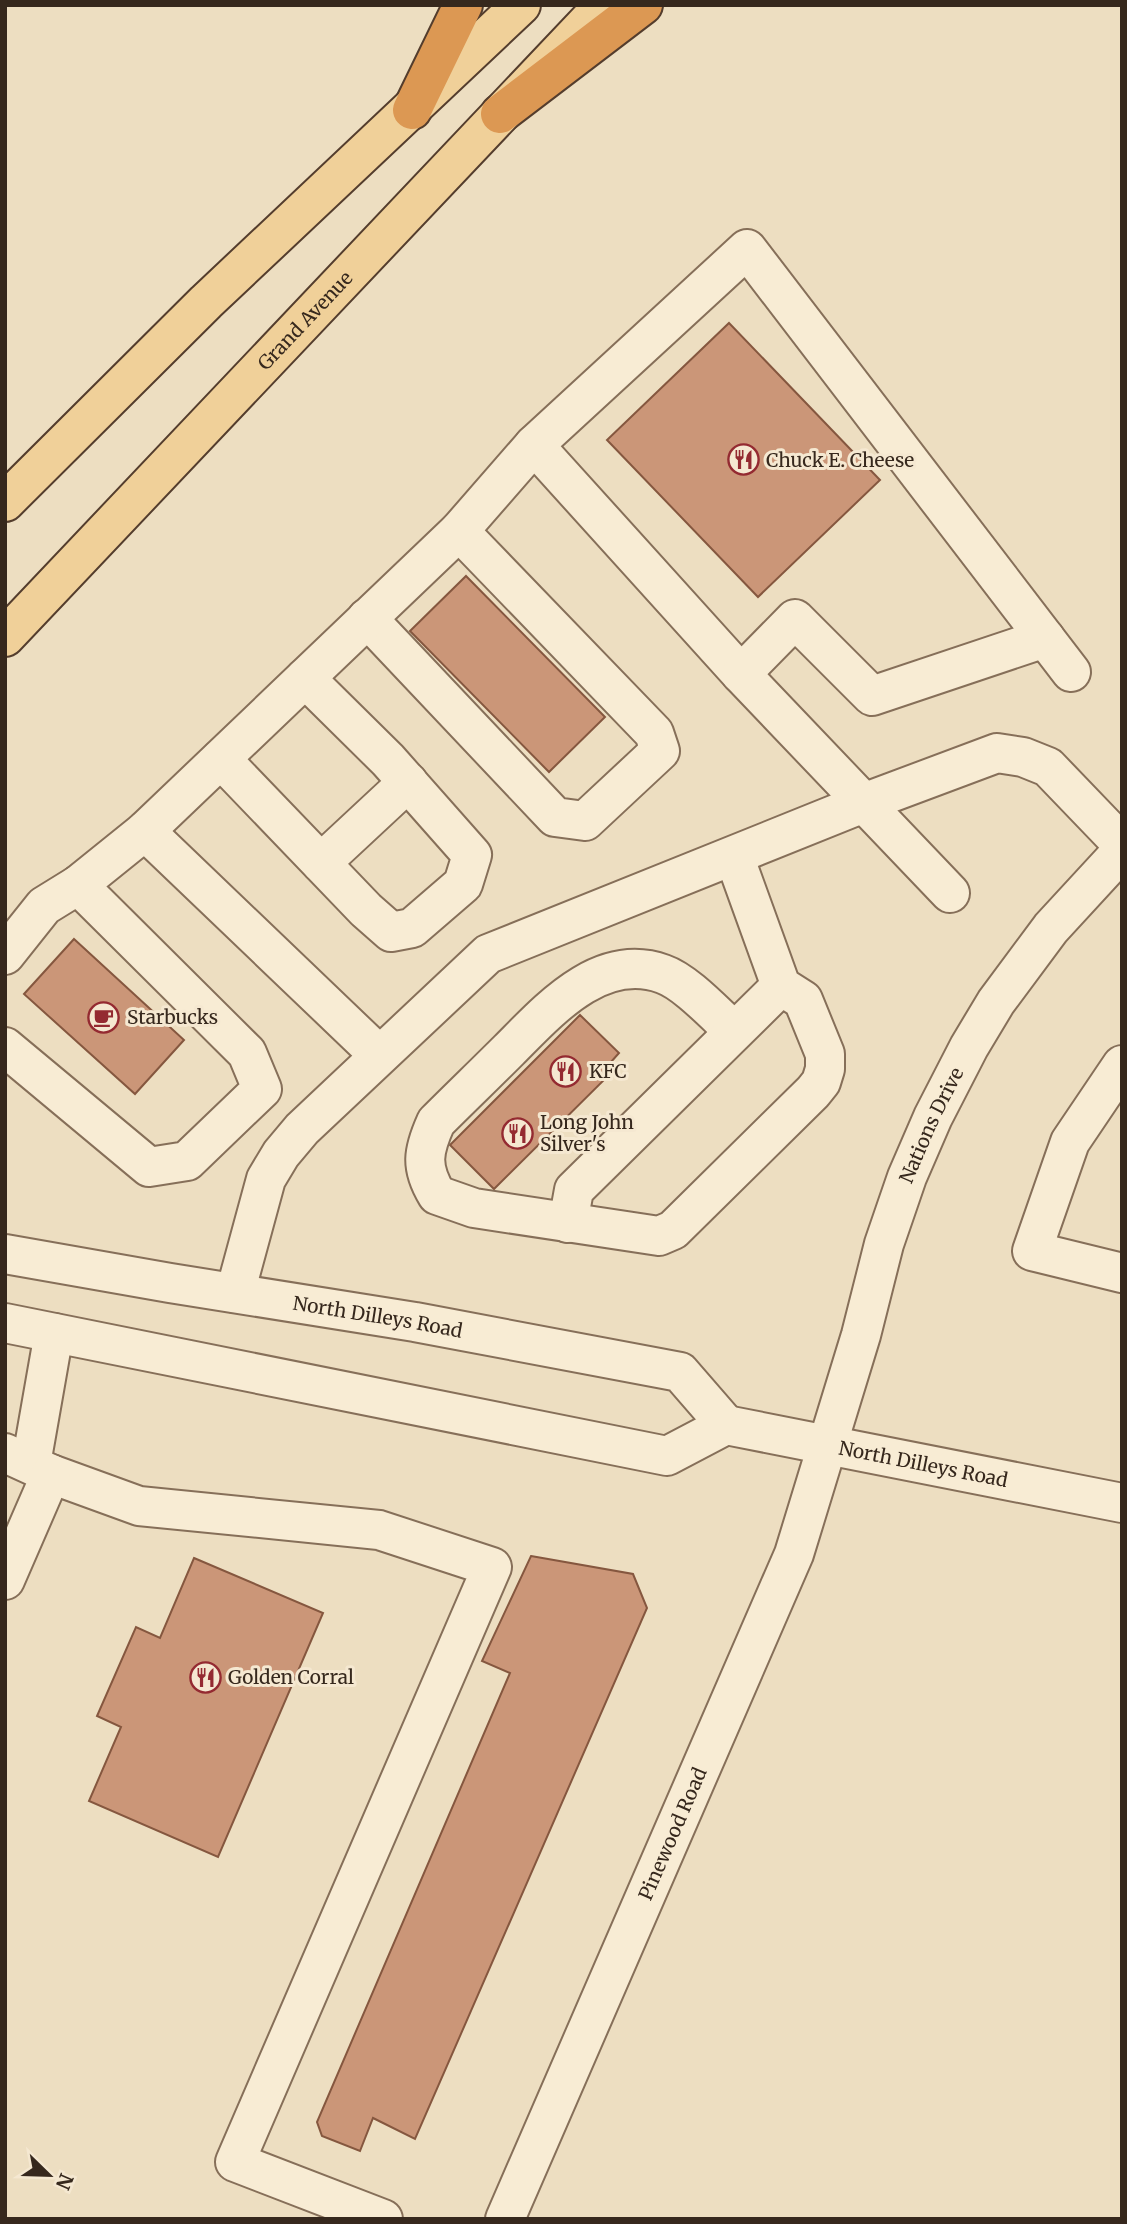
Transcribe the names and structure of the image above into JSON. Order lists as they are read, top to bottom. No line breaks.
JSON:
{"streets":{"main road":["Grand Avenue"],"street":["Nations Drive","North Dilleys Road","Pinewood Road"]},"crossings":[["Nations Drive","North Dilleys Road"],["Nations Drive","Pinewood Road"],["North Dilleys Road","Pinewood Road"]],"places":{"restaurant":["Chuck E. Cheese","KFC","Long John Silver's","Golden Corral"],"cafe":["Starbucks"]},"north":"bottom right"}
